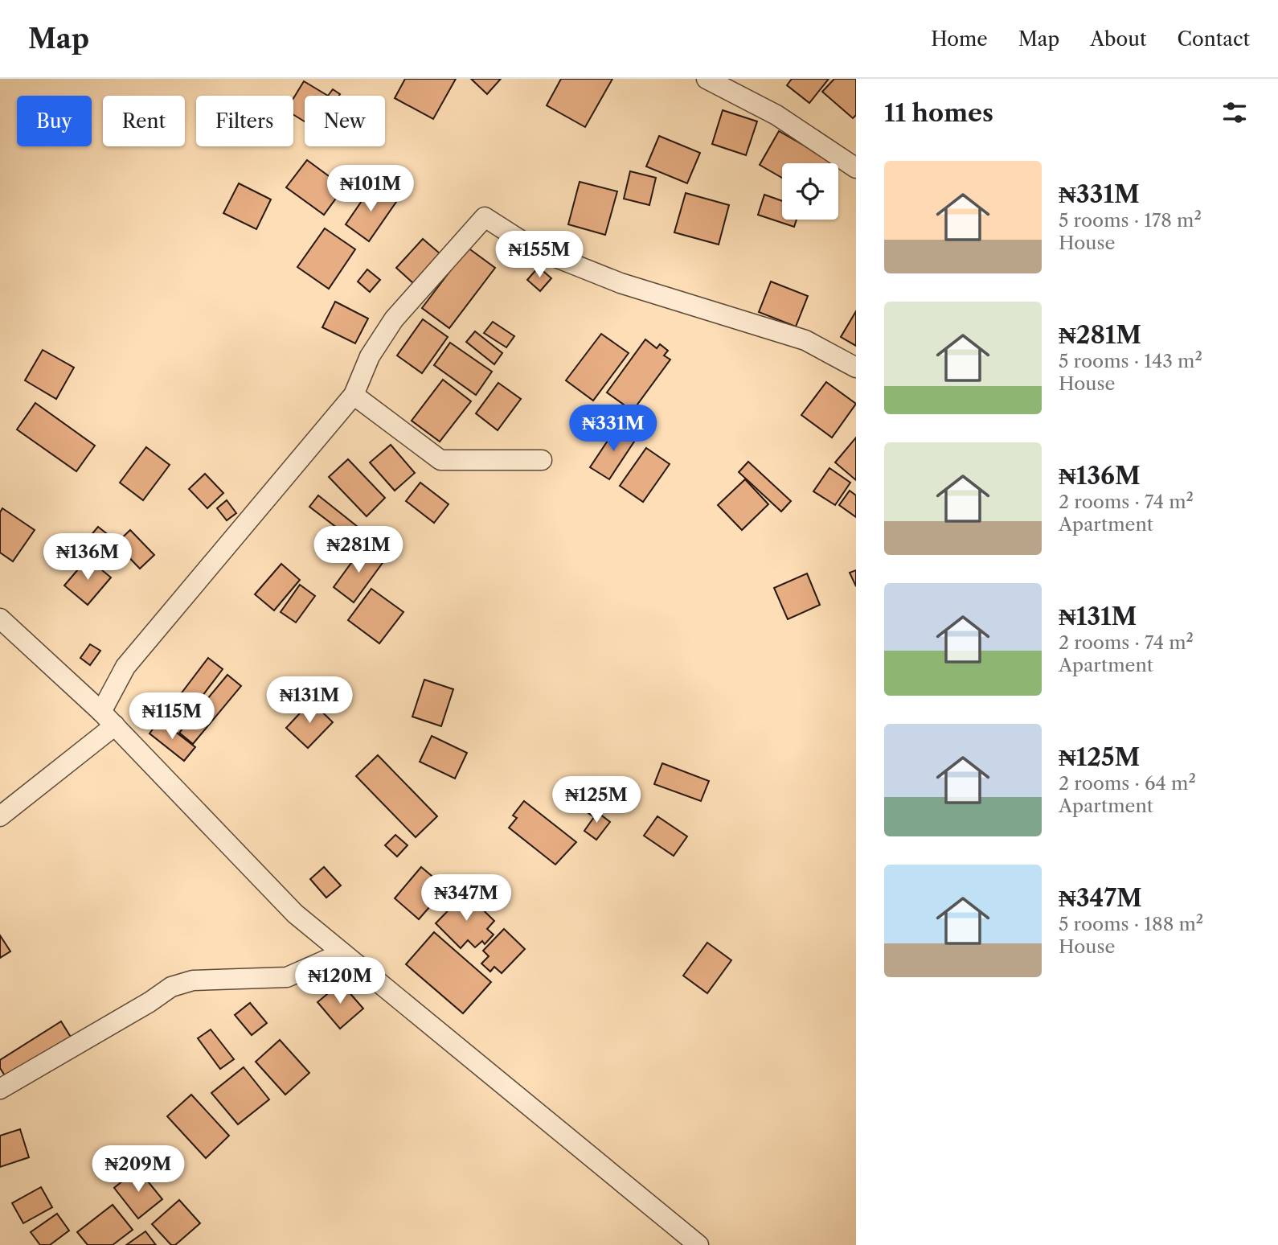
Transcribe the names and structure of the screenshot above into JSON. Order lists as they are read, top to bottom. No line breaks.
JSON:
{"page":{"header":"Map","nav":["Home","Map","About","Contact"],"heading":"11 homes","chip":["Buy","Rent","Filters","New"],"list":[{"name":"₦331M","note":"5 rooms · 178 m² · House"},{"name":"₦281M","note":"5 rooms · 143 m² · House"},{"name":"₦136M","note":"2 rooms · 74 m² · Apartment"},{"name":"₦131M","note":"2 rooms · 74 m² · Apartment"},{"name":"₦125M","note":"2 rooms · 64 m² · Apartment"},{"name":"₦347M","note":"5 rooms · 188 m² · House"}],"price":["₦101M","₦155M","₦331M","₦281M","₦136M","₦131M","₦115M","₦125M","₦347M","₦120M","₦209M"]}}
